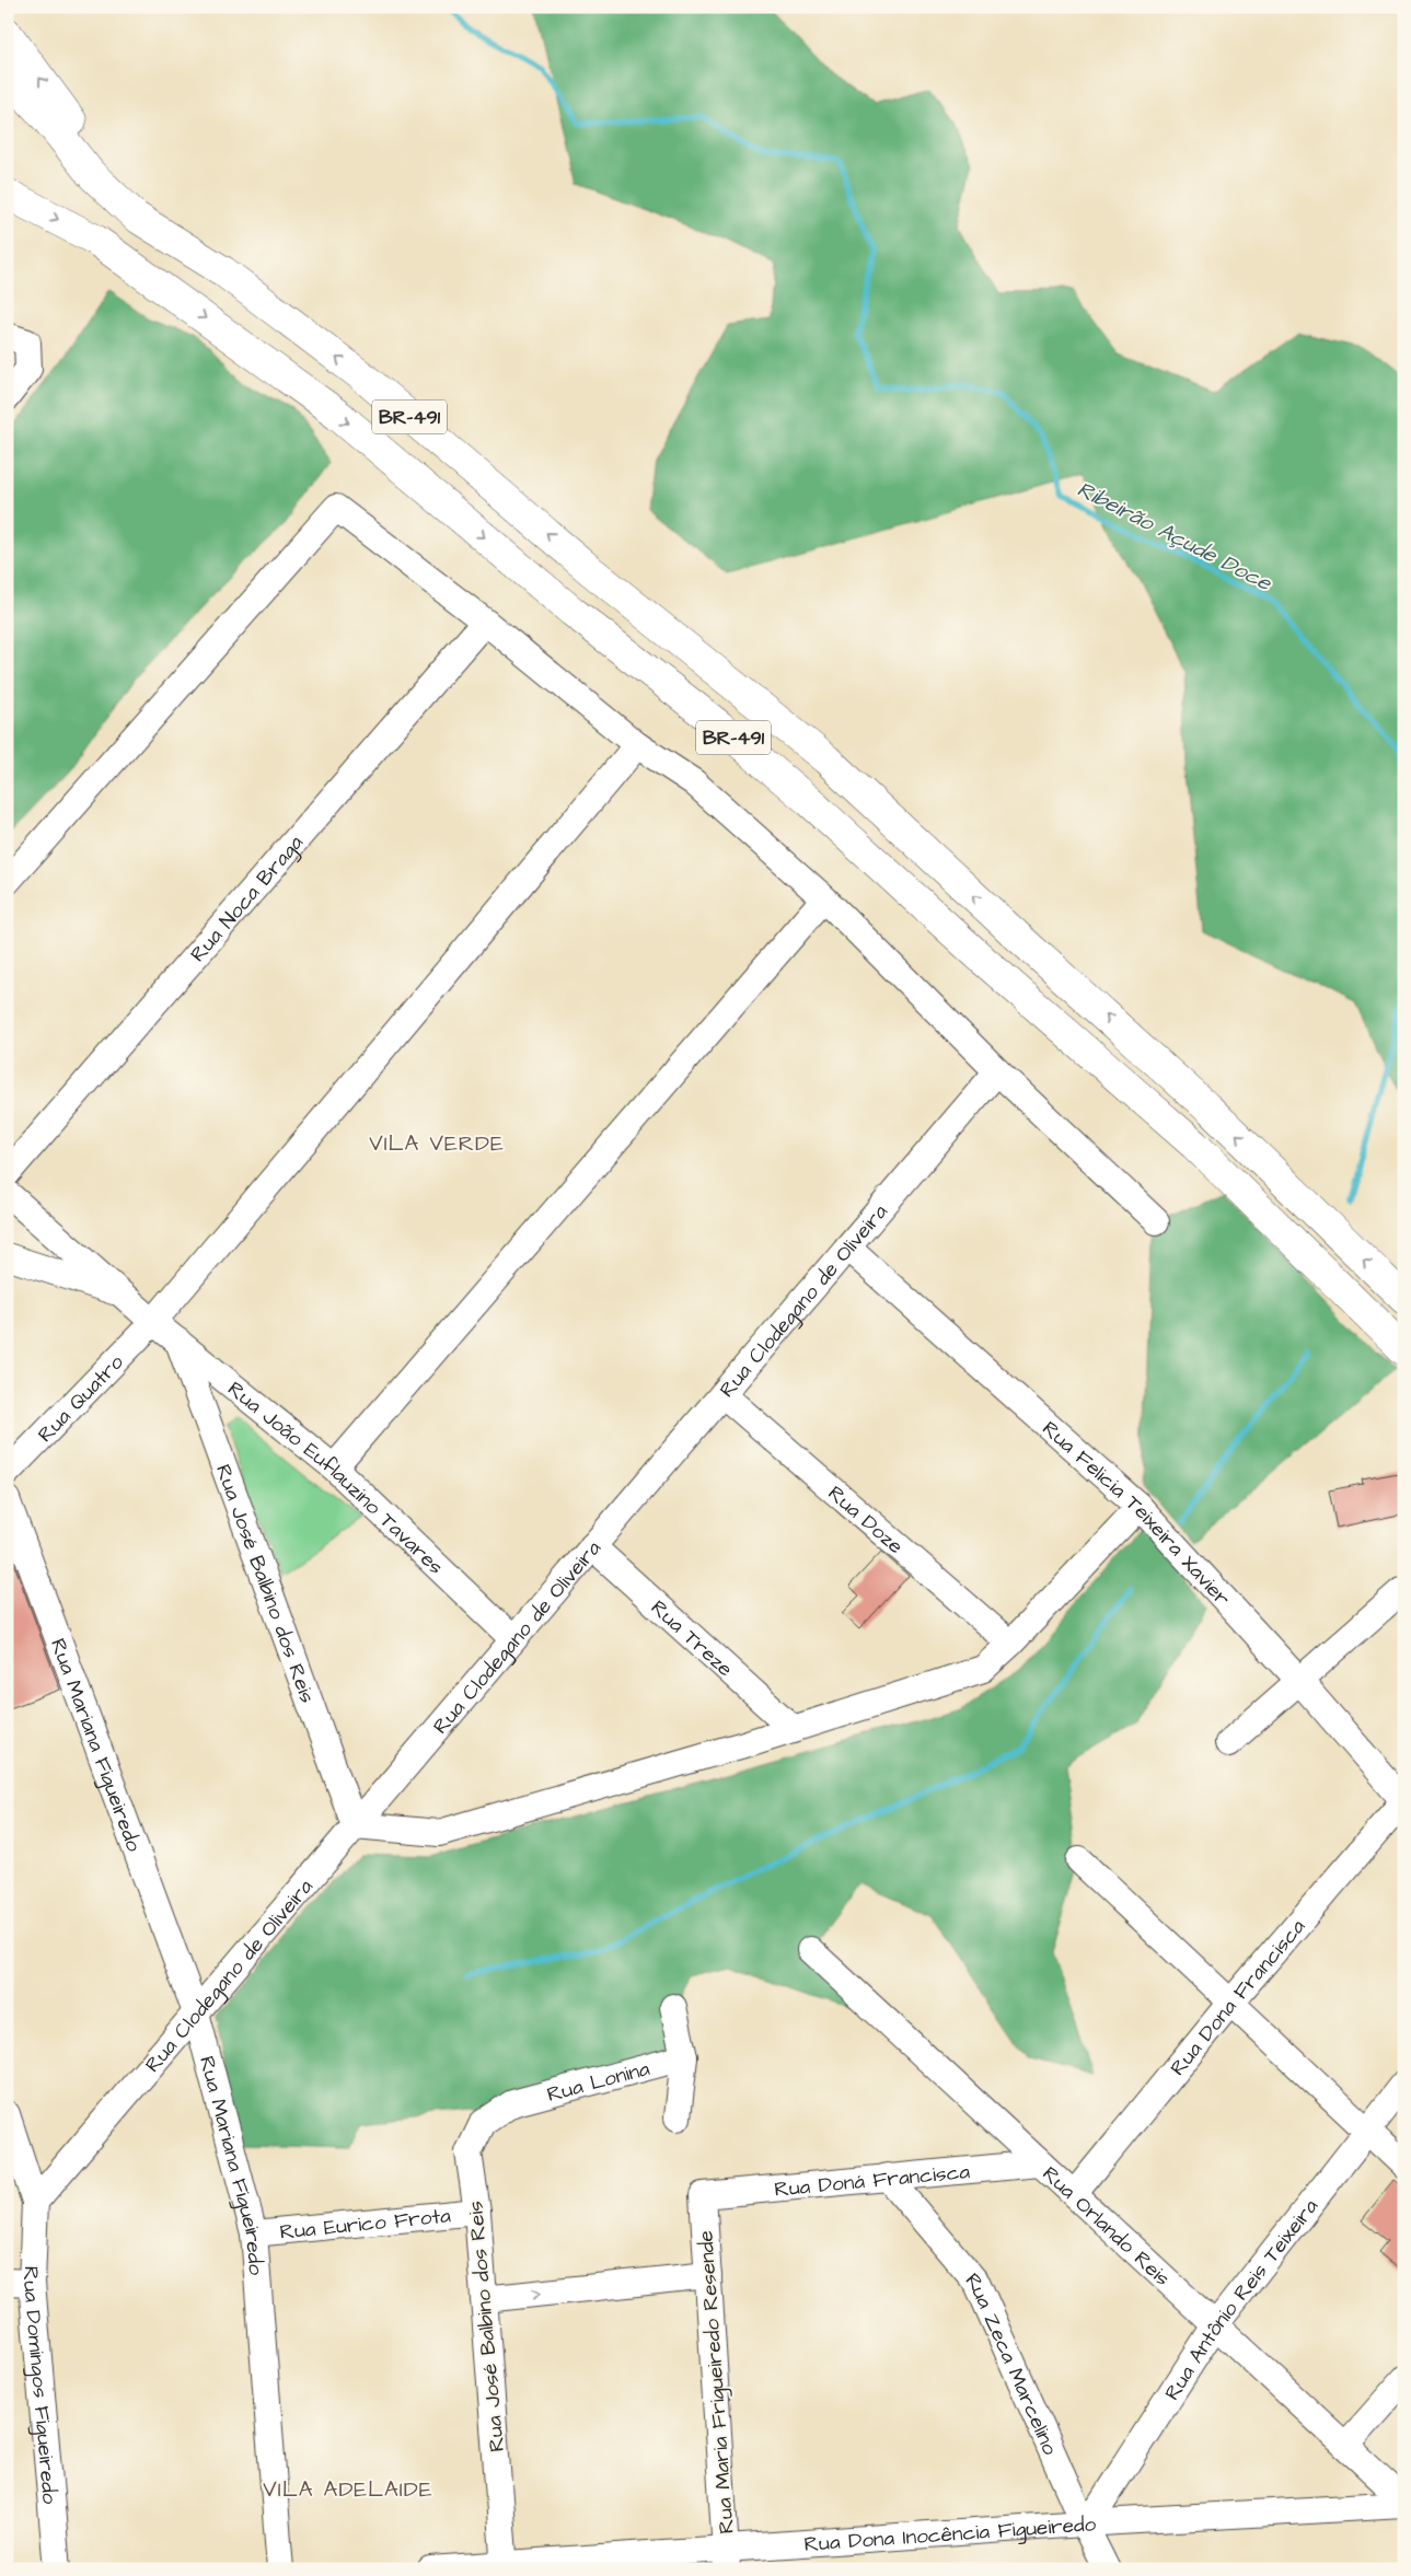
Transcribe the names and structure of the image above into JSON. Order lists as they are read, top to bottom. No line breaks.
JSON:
{"streets":{"highway":["BR-491"],"street":["Rua Noca Braga","Rua Clodegano de Oliveira","Rua Quatro","Rua João Euflauzino Tavares","Rua Felicia Teixeira Xavier","Rua Doze","Rua José Balbino dos Reis","Rua Treze","Rua Mariana Figueiredo","Rua Dona Francisca","Rua Lonina","Rua Doná Francisca","Rua Eurico Frota","Rua Orlando Reis","Rua Antônio Reis Teixeira","Rua Zeca Marcelino","Rua Maria Frigueiredo Resende","Rua Domingos Figueiredo","Rua Dona Inocência Figueiredo"]},"crossings":[["Rua Clodegano de Oliveira","Rua João Euflauzino Tavares"],["Rua Clodegano de Oliveira","Rua Felicia Teixeira Xavier"],["Rua Clodegano de Oliveira","Rua Doze"],["Rua Clodegano de Oliveira","Rua José Balbino dos Reis"],["Rua Clodegano de Oliveira","Rua Treze"],["Rua Clodegano de Oliveira","Rua Mariana Figueiredo"],["Rua Clodegano de Oliveira","Rua Domingos Figueiredo"],["Rua Quatro","Rua João Euflauzino Tavares"],["Rua João Euflauzino Tavares","Rua José Balbino dos Reis"],["Rua Felicia Teixeira Xavier","Rua Dona Francisca"],["Rua José Balbino dos Reis","Rua Lonina"],["Rua José Balbino dos Reis","Rua Eurico Frota"],["Rua José Balbino dos Reis","Rua Dona Inocência Figueiredo"],["Rua Mariana Figueiredo","Rua Eurico Frota"],["Rua Dona Francisca","Rua Orlando Reis"],["Rua Doná Francisca","Rua Orlando Reis"],["Rua Doná Francisca","Rua Zeca Marcelino"],["Rua Doná Francisca","Rua Maria Frigueiredo Resende"],["Rua Orlando Reis","Rua Antônio Reis Teixeira"],["Rua Antônio Reis Teixeira","Rua Zeca Marcelino"],["Rua Antônio Reis Teixeira","Rua Dona Inocência Figueiredo"],["Rua Zeca Marcelino","Rua Dona Inocência Figueiredo"],["Rua Maria Frigueiredo Resende","Rua Dona Inocência Figueiredo"]],"districts":["VILA VERDE","VILA ADELAIDE"],"water":["Ribeirão Açude Doce"]}
